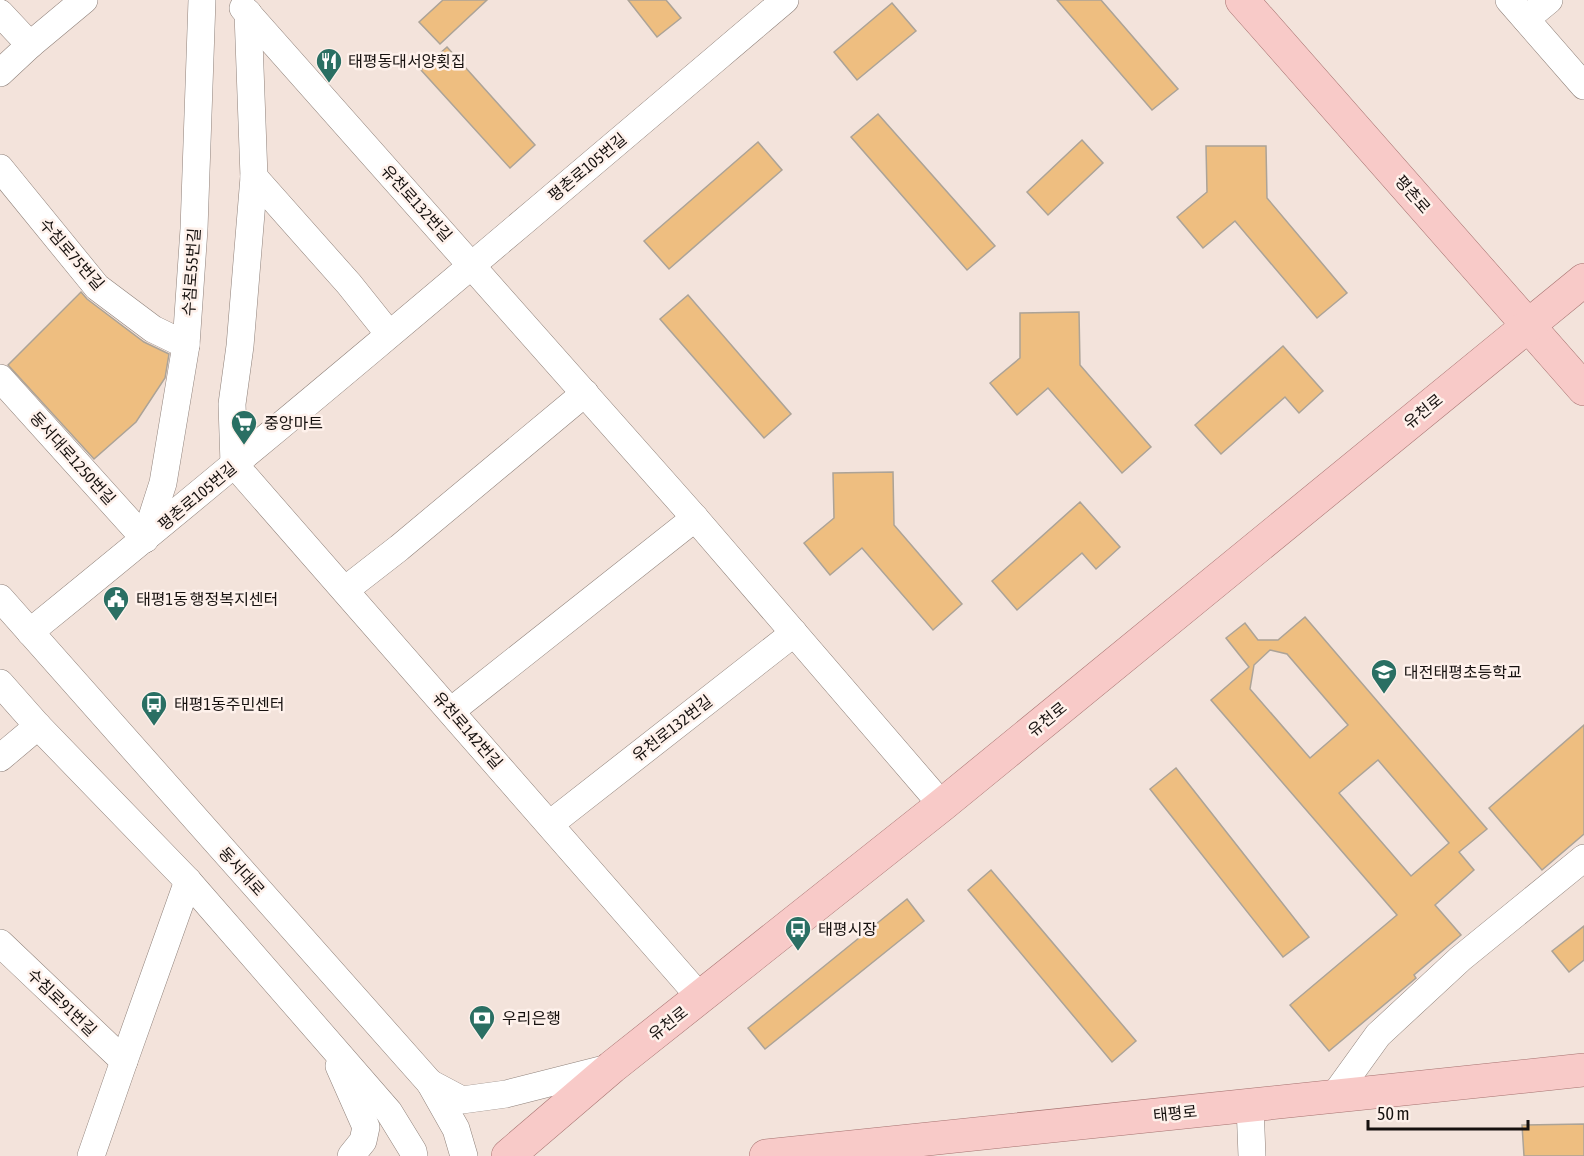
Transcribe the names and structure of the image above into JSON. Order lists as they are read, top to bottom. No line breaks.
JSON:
{"streets":{"main road":["평촌로","유천로","태평로"],"street":["평촌로105번길","유천로132번길","수침로75번길","수침로55번길","동서대로1250번길","유천로142번길","동서대로","수침로91번길"]},"crossings":[["평촌로105번길","유천로132번길"],["평촌로105번길","수침로55번길"],["평촌로105번길","동서대로1250번길"],["평촌로105번길","유천로142번길"],["평촌로105번길","동서대로"],["평촌로","유천로"],["유천로132번길","유천로"],["유천로132번길","유천로142번길"],["수침로75번길","수침로55번길"],["수침로55번길","동서대로1250번길"],["유천로","유천로142번길"]],"places":{"restaurant":["태평동대서양횟집"],"supermarket":["중앙마트"],"public building":["태평1동 행정복지센터"],"school or university":["대전태평초등학교"],"bus stop":["태평1동주민센터","태평시장"],"bank":["우리은행"]},"scale_bar":"50 m"}
